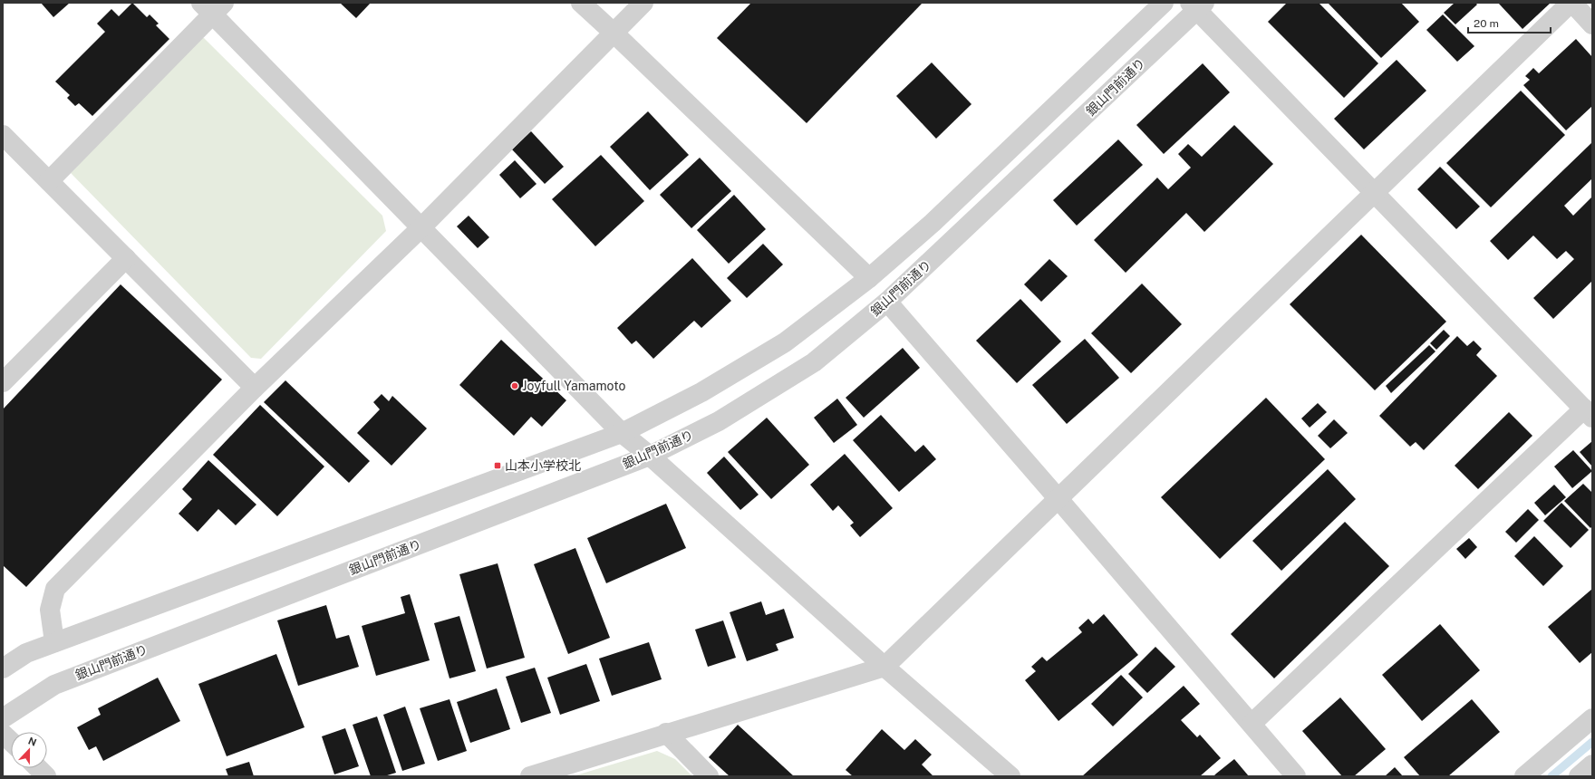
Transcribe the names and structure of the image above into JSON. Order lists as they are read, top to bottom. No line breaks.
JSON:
{"streets":{"street":["銀山門前通り"]},"places":{"other":["Joyfull Yamamoto"],"transit":["山本小学校北"]},"scale_bar":"20 m","north":"top"}
